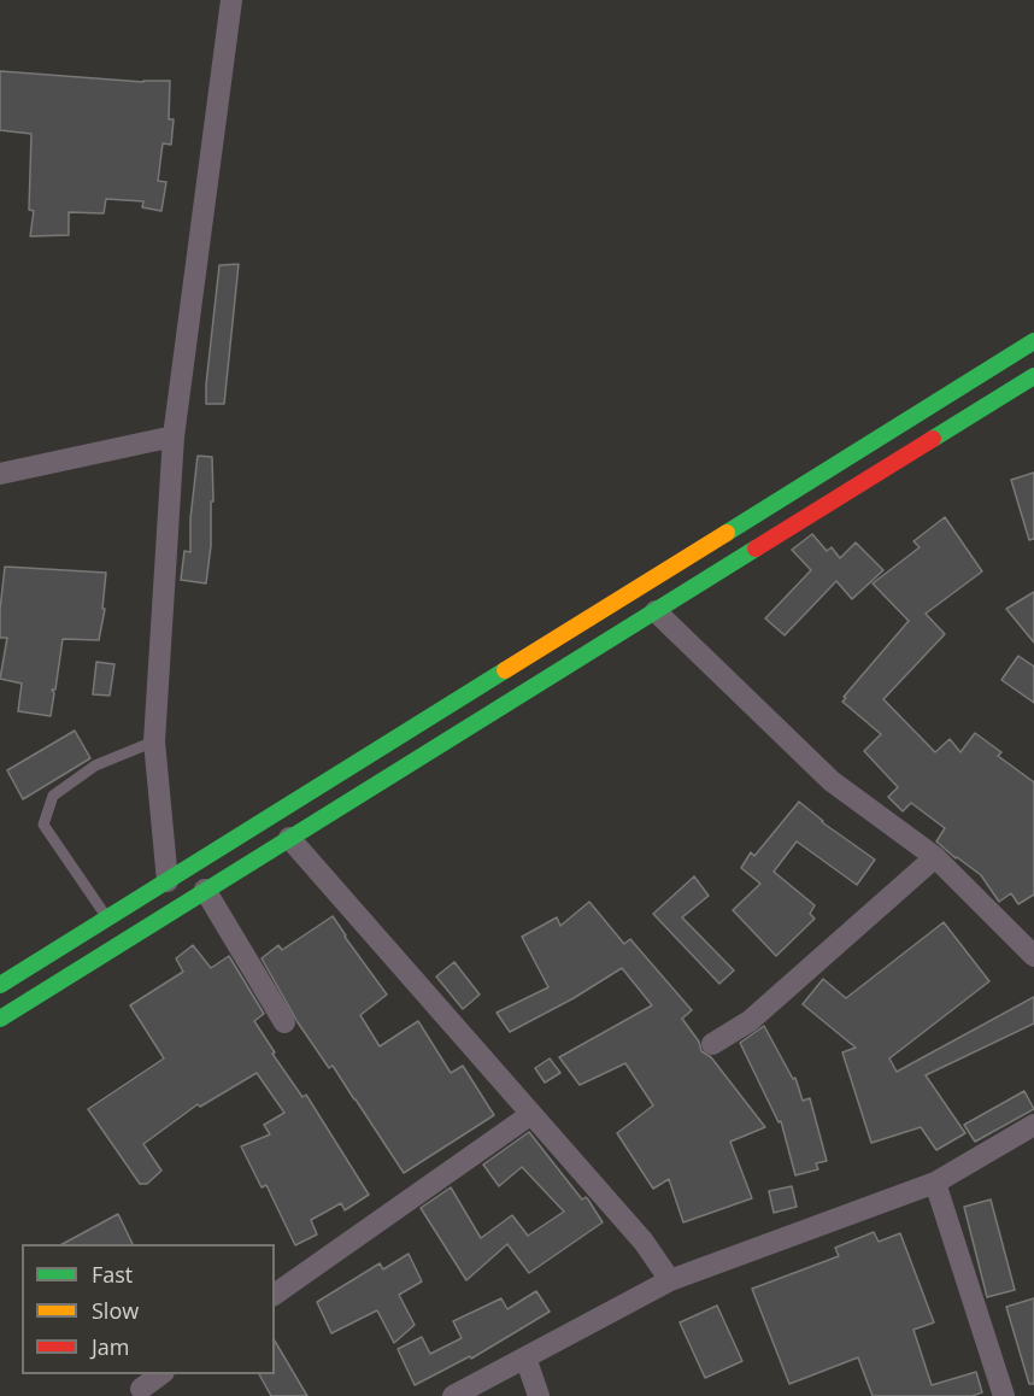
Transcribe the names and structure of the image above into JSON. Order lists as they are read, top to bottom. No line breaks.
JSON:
{"legend":["Fast","Slow","Jam"]}
